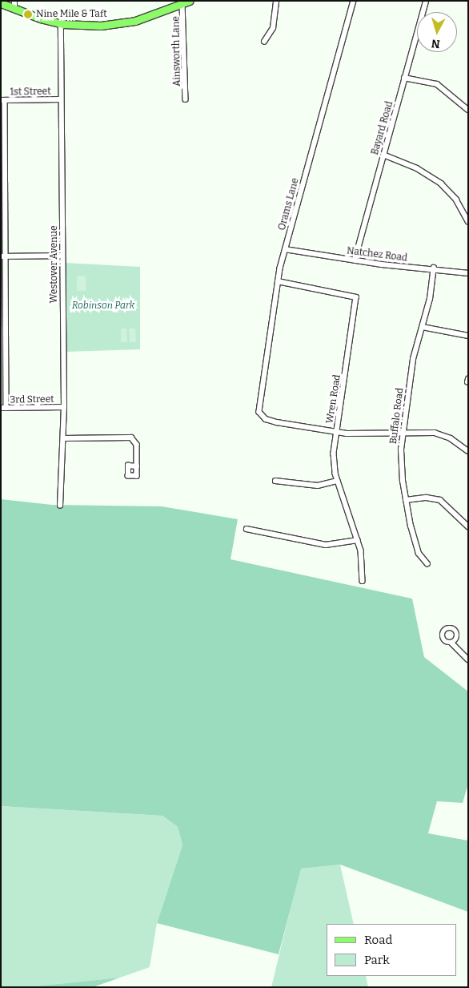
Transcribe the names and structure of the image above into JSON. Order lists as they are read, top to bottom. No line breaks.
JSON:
{"streets":{"street":["Ainsworth Lane","1st Street","Bayard Road","Orams Lane","Natchez Road","Westover Avenue","Wren Road","3rd Street","Buffalo Road"]},"crossings":[["1st Street","Westover Avenue"],["Bayard Road","Natchez Road"],["Orams Lane","Natchez Road"],["Orams Lane","Wren Road"],["Natchez Road","Buffalo Road"],["Westover Avenue","3rd Street"]],"parks":["Robinson Park"],"places":["Nine Mile & Taft"],"legend":["Road","Park"],"north":"bottom"}
